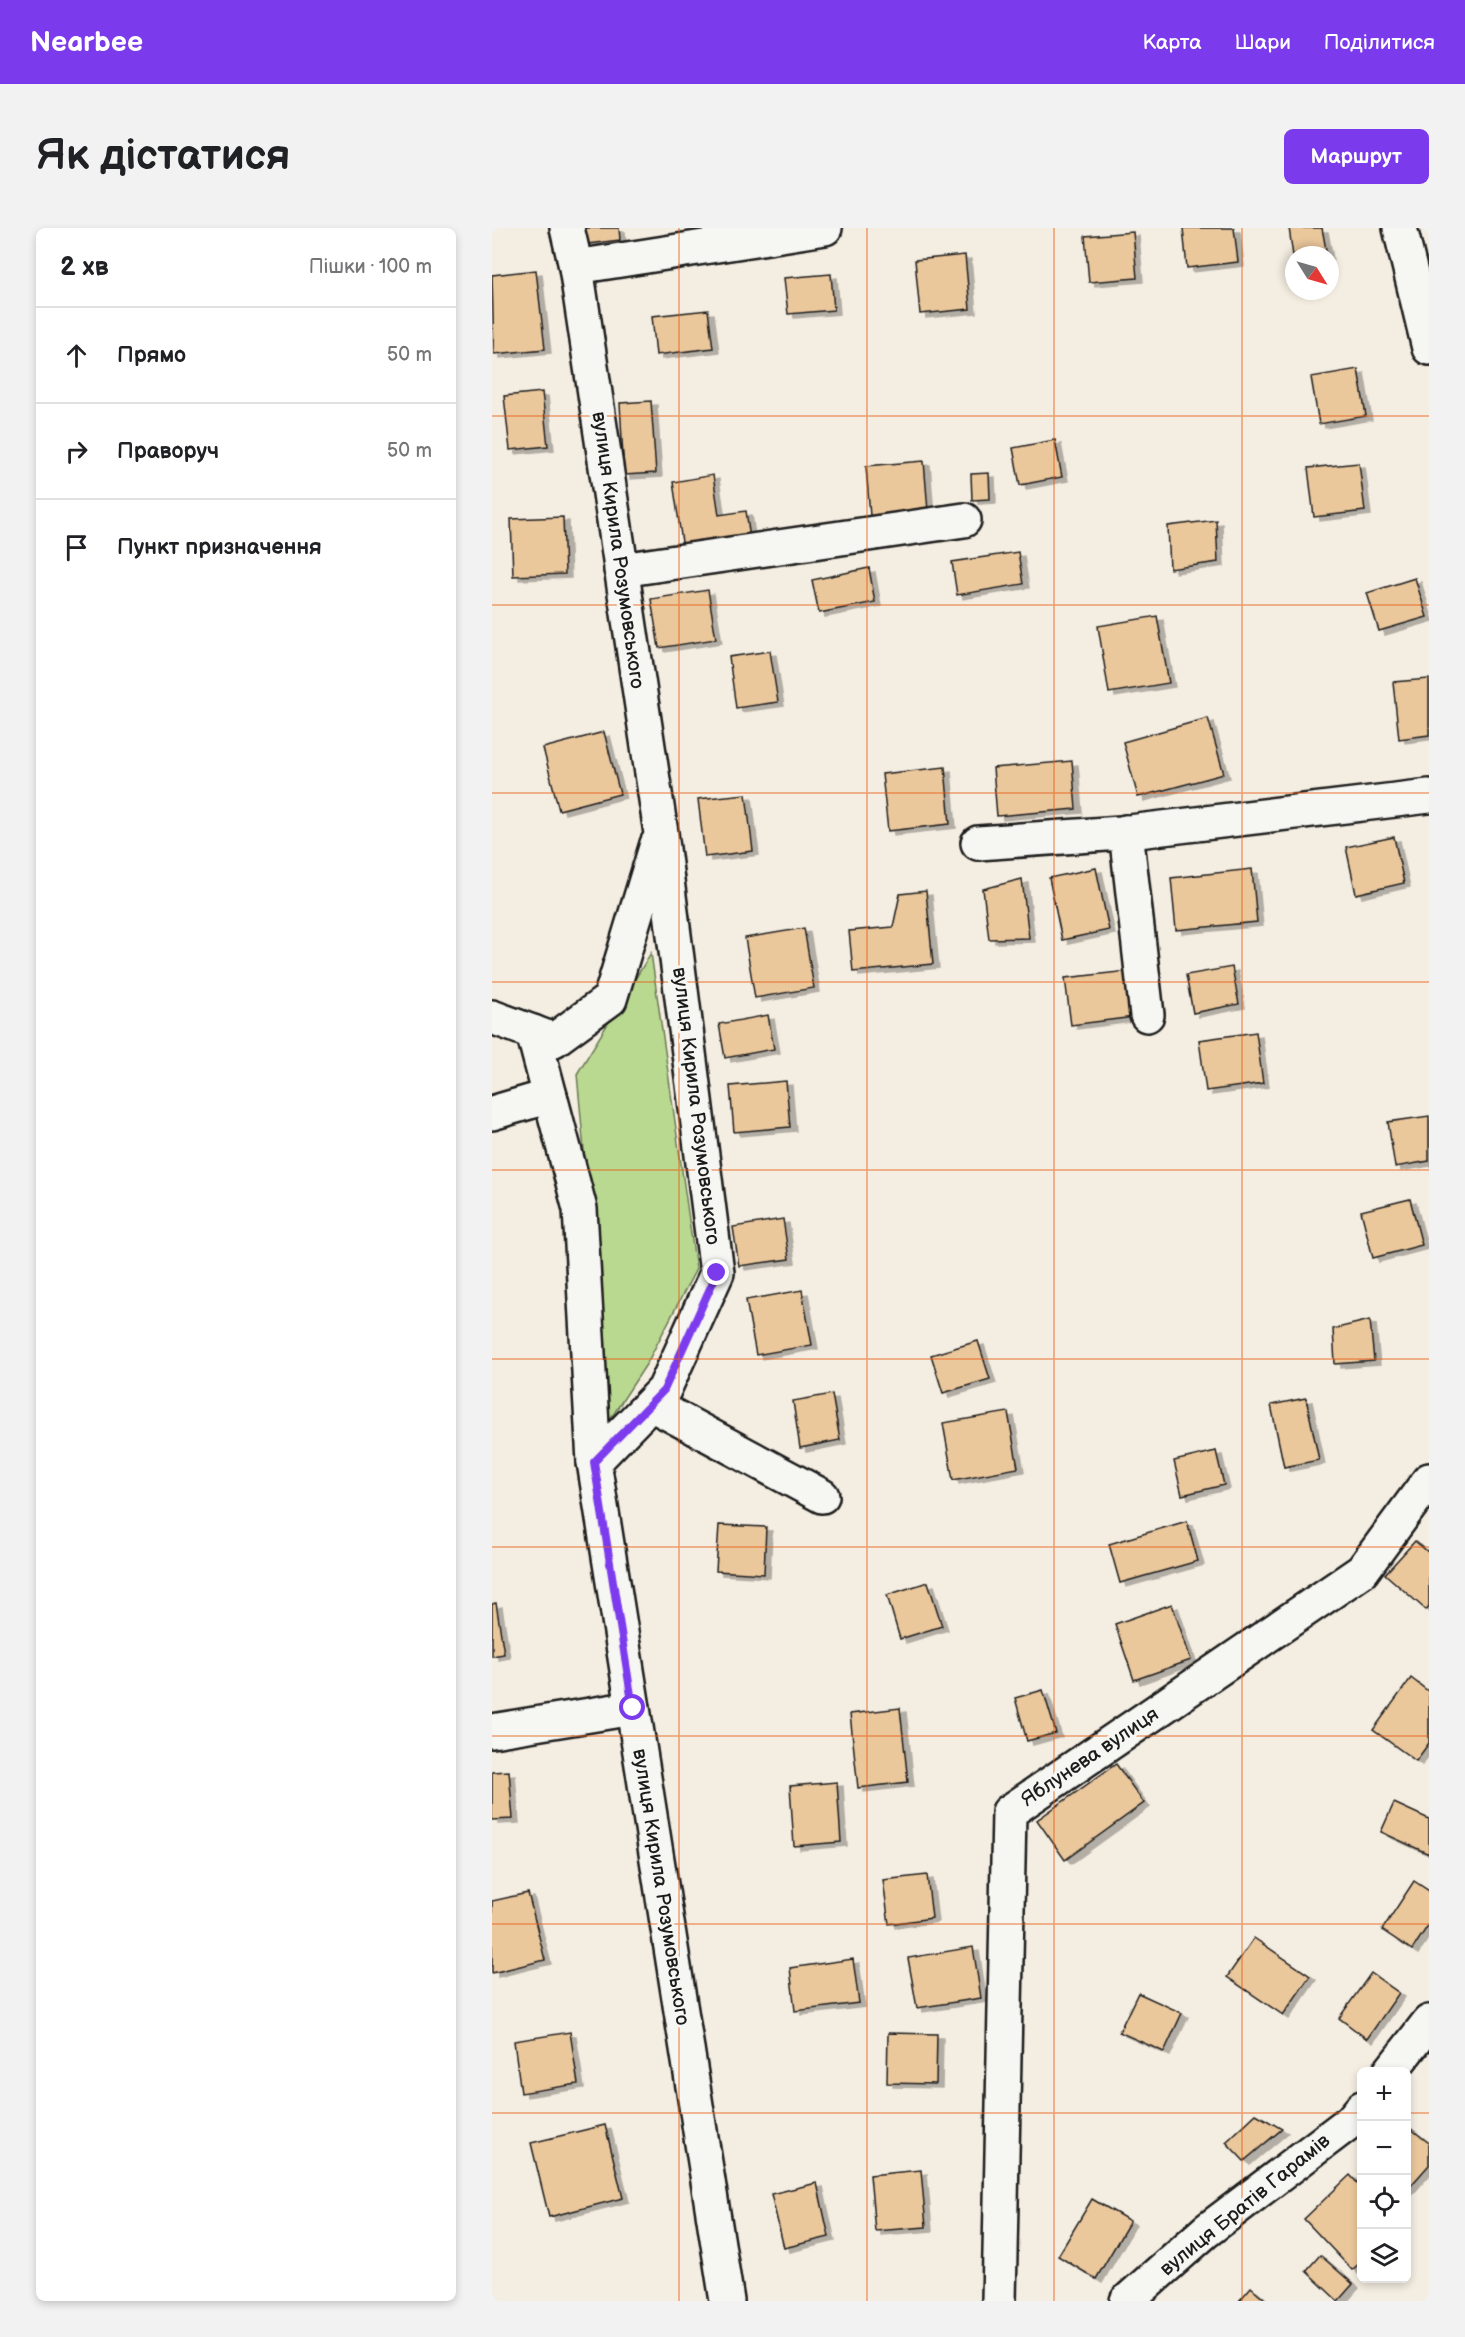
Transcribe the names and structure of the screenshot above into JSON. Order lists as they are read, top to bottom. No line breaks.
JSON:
{"streets":{"street":["вулиця Кирила Розумовського","Яблунева вулиця","вулиця Братів Гарамів"]},"north":"bottom right","page":{"header":"Nearbee","nav":["Карта","Шари","Поділитися"],"buttons":"Маршрут","title":"Як дістатися","heading":["2 хв","Пішки · 100 m"],"list":[["Прямо","50 m"],["Праворуч","50 m"],"Пункт призначення"],"map_buttons":["+","−"]}}
